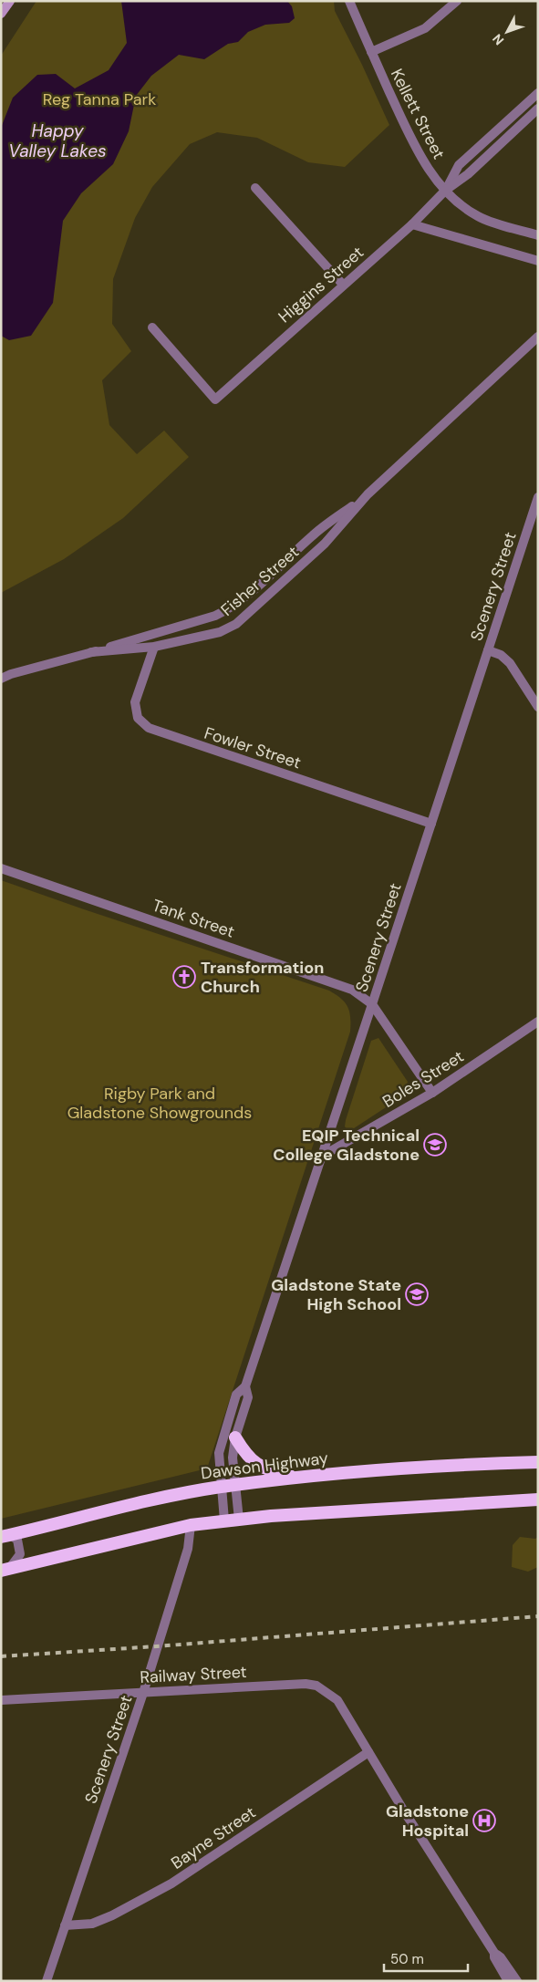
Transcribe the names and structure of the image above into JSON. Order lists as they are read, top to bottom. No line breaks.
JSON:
{"streets":{"highway":["Dawson Highway"],"street":["Kellett Street","Higgins Street","Fisher Street","Scenery Street","Fowler Street","Tank Street","Boles Street","Railway Street","Bayne Street"]},"crossings":[["Kellett Street","Higgins Street"],["Fisher Street","Fowler Street"],["Scenery Street","Fowler Street"],["Scenery Street","Tank Street"],["Scenery Street","Boles Street"],["Scenery Street","Dawson Highway"],["Scenery Street","Railway Street"],["Scenery Street","Bayne Street"],["Tank Street","Boles Street"],["Railway Street","Bayne Street"]],"water":["Happy Valley Lakes"],"parks":["Reg Tanna Park","Rigby Park and Gladstone Showgrounds"],"places":{"church":["Transformation Church"],"school or university":["EQIP Technical College Gladstone","Gladstone State High School"],"hospital":["Gladstone Hospital"]},"scale_bar":"50 m","north":"bottom left"}
